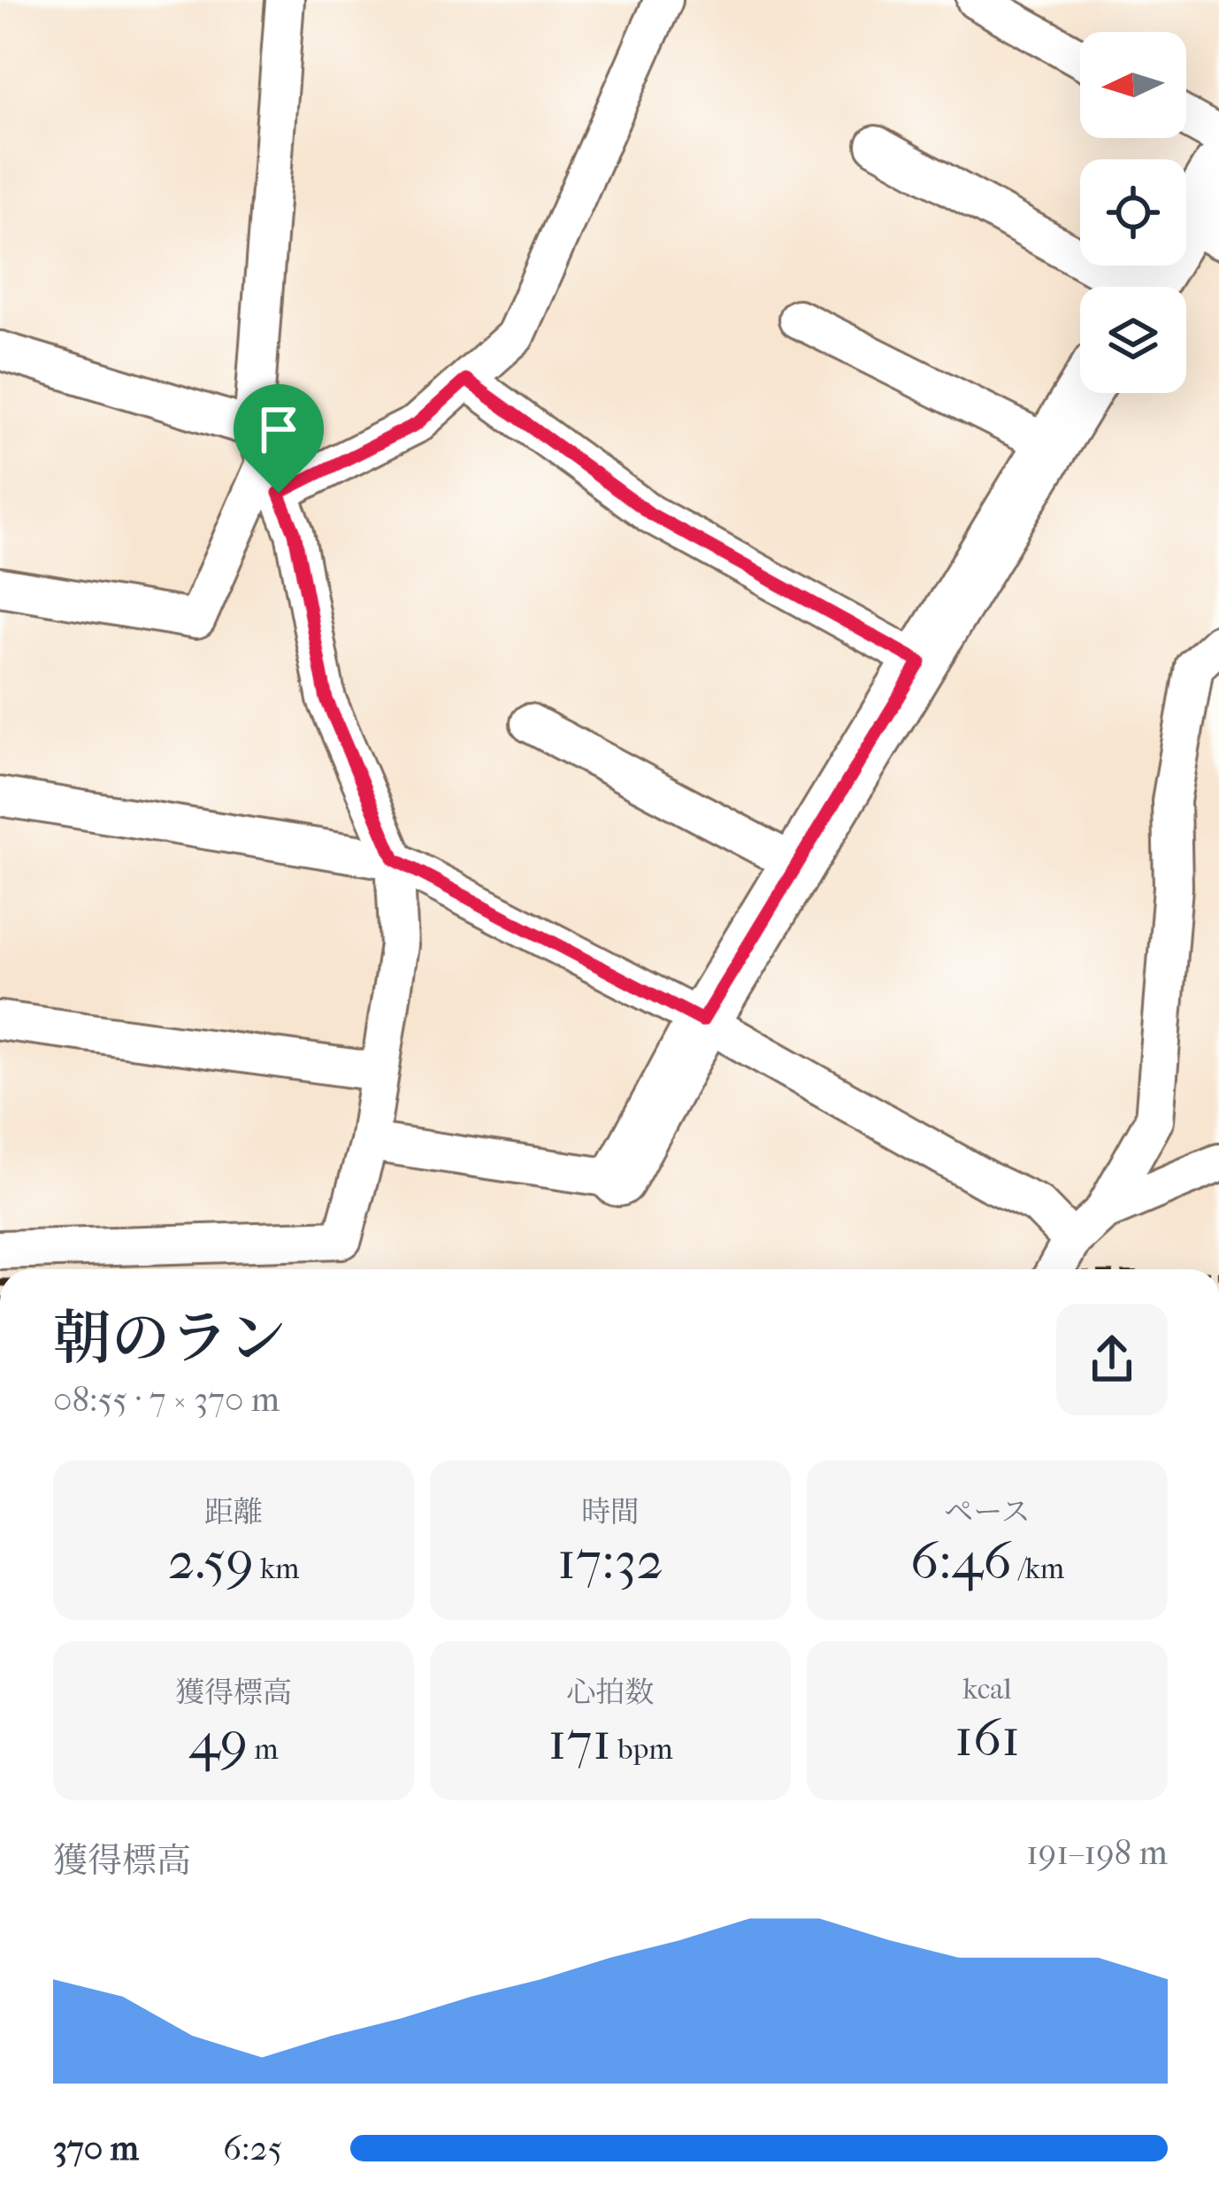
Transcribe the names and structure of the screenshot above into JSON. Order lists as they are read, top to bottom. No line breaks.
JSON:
{"north":"left","page":{"heading":["朝のラン","08:55 · 7 × 370 m"],"stats":[["距離","2.59 km"],["時間","17:32"],["ペース","6:46 /km"],["獲得標高","49 m"],["心拍数","171 bpm"],["kcal","161"]],"chart":["獲得標高","191–198 m"],"list":[{"name":"370 m","note":"6:25"}]}}
